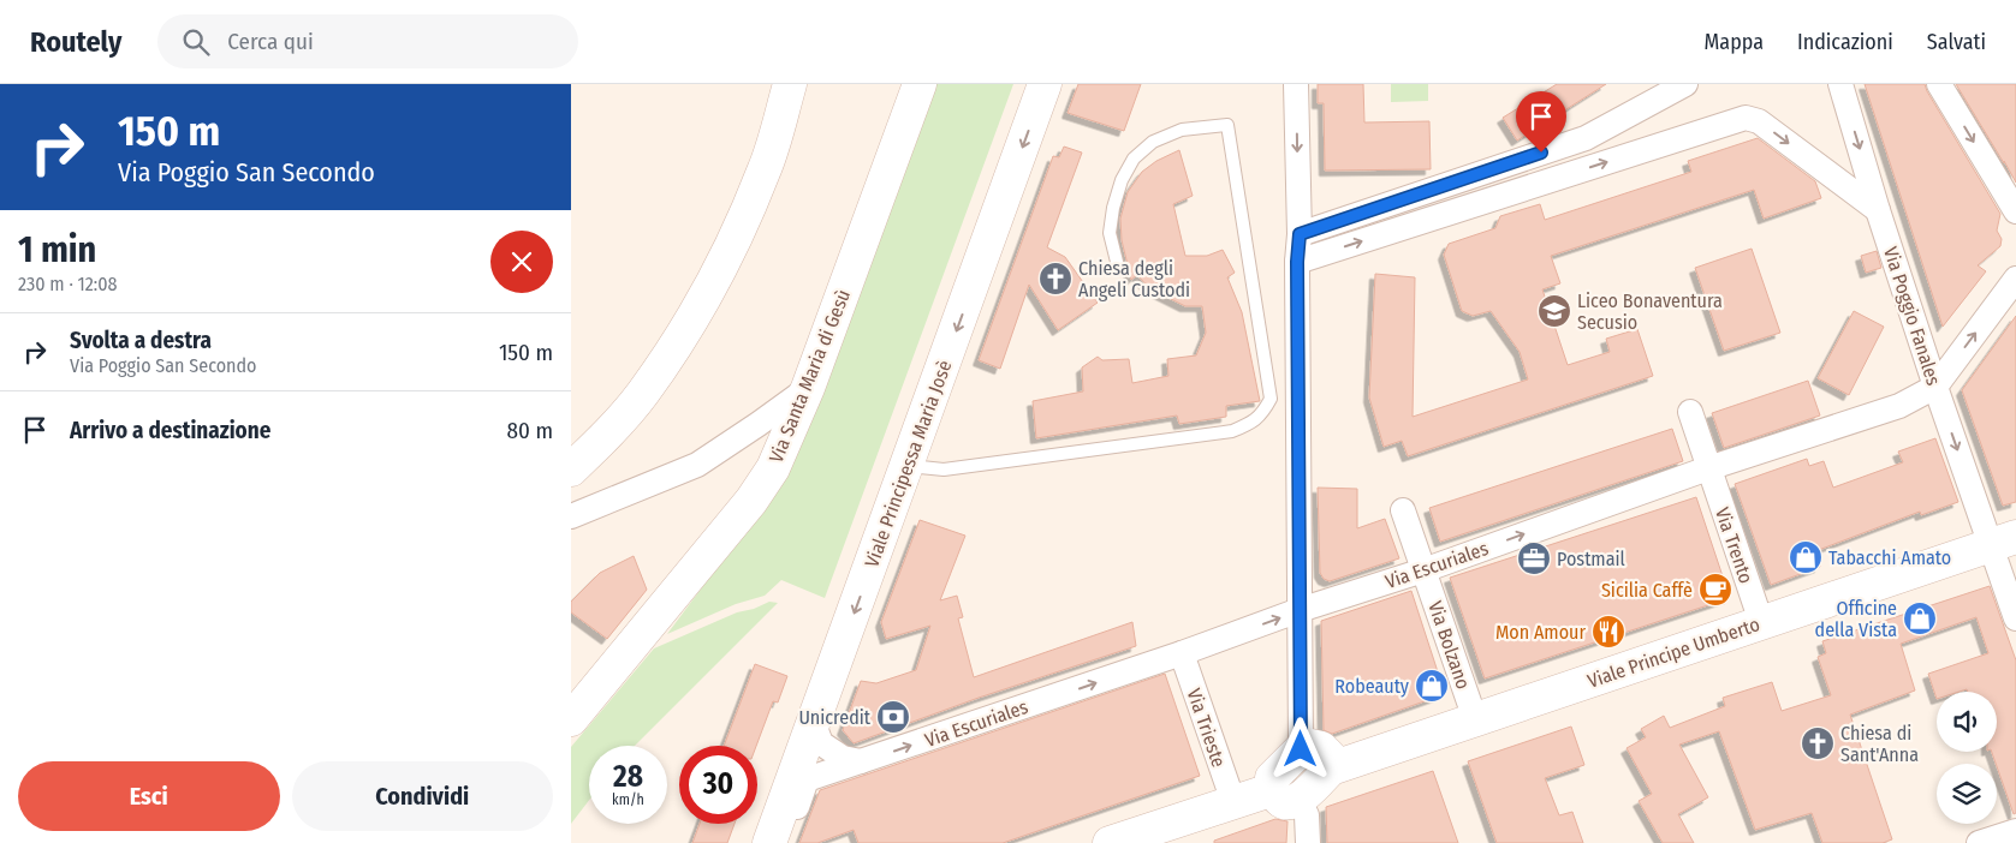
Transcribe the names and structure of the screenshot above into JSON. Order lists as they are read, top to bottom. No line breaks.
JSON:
{"streets":{"main road":["Via Santa Maria di Gesù","Viale Principessa Maria Josè","Viale Principe Umberto"],"street":["Via Poggio Fanales","Via Trento","Via Escuriales","Via Bolzano","Via Trieste"]},"crossings":[["Via Poggio Fanales","Via Escuriales"],["Via Poggio Fanales","Viale Principe Umberto"],["Via Trento","Via Escuriales"],["Via Trento","Viale Principe Umberto"],["Via Escuriales","Via Bolzano"],["Via Escuriales","Via Trieste"],["Via Bolzano","Viale Principe Umberto"]],"one_way":["Via Escuriales"],"places":{"church":["Chiesa degli Angeli Custodi","Chiesa di Sant'Anna"],"school or university":["Liceo Bonaventura Secusio"],"shop":["Tabacchi Amato","Officine della Vista","Robeauty"],"office":["Postmail"],"cafe":["Sicilia Caffè"],"restaurant":["Mon Amour"],"bank":["Unicredit"]},"page":{"header":"Routely","search":"Cerca qui","nav":["Mappa","Indicazioni","Salvati"],"turn":["150 m","Via Poggio San Secondo"],"heading":["1 min","230 m · 12:08"],"list":[{"name":"Svolta a destra","note":"Via Poggio San Secondo","value":"150 m"},{"name":"Arrivo a destinazione","value":"80 m"}],"speed":"28 km/h","limit":"30","buttons":["Esci","Condividi"]}}
